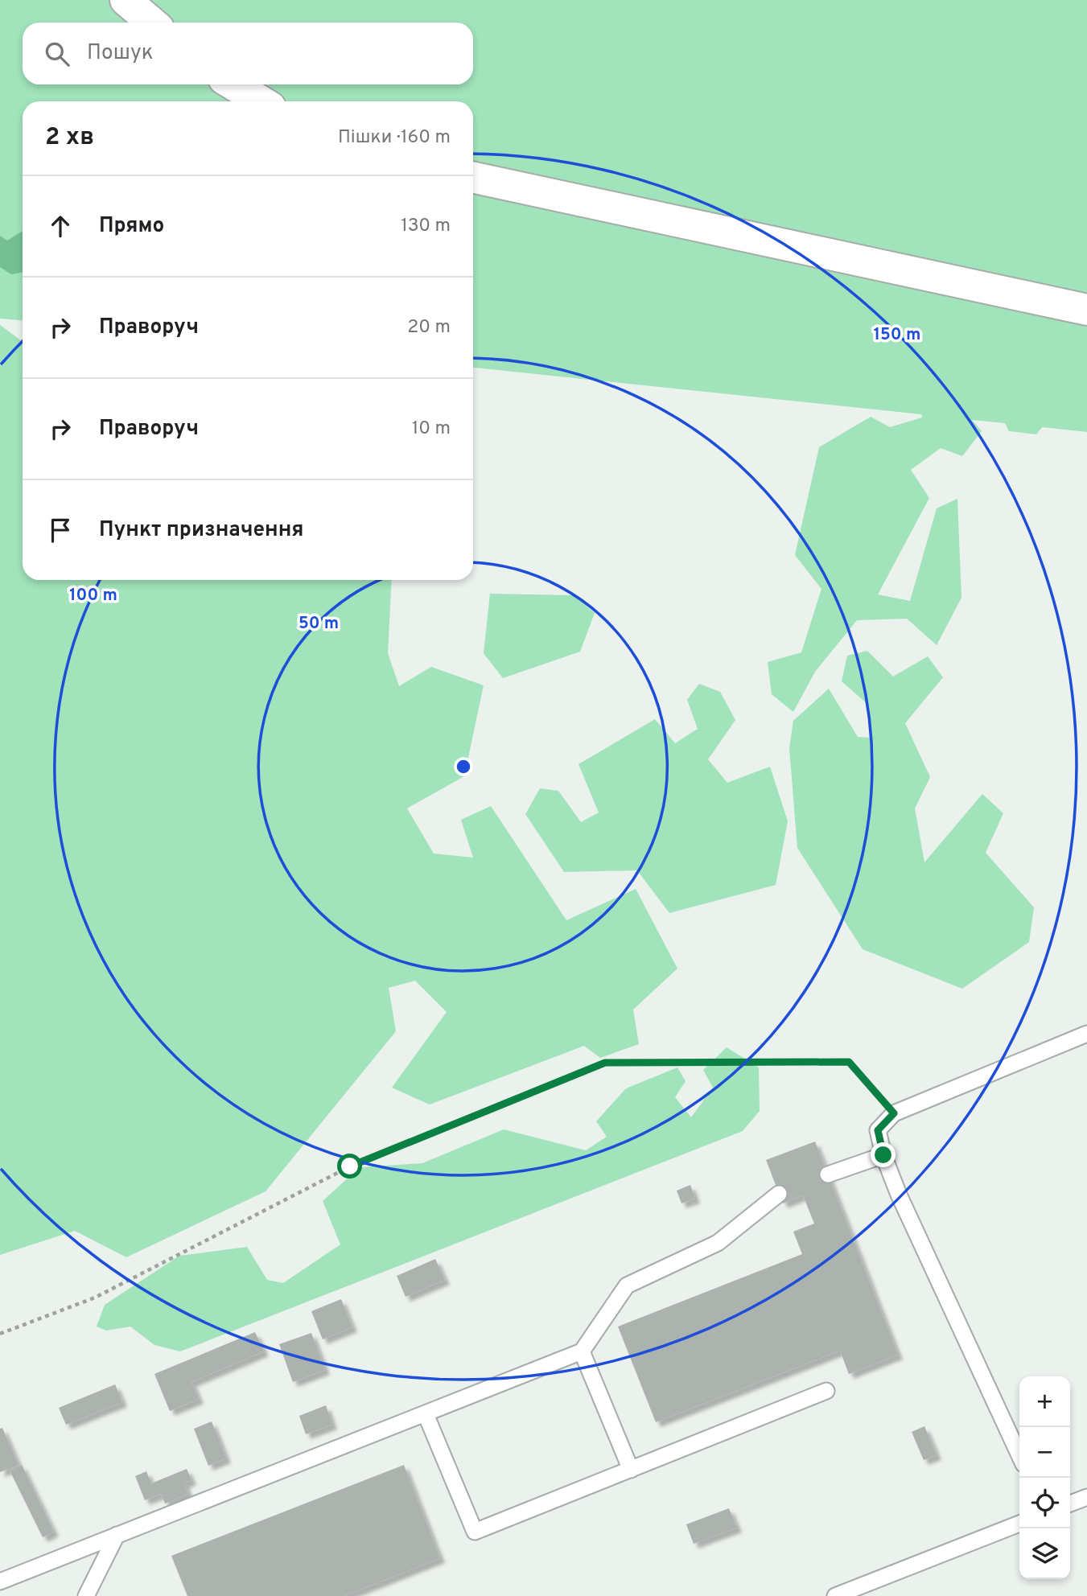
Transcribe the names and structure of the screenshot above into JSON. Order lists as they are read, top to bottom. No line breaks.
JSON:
{"page":{"search":"Пошук","heading":["2 хв","Пішки · 160 m"],"list":[["Прямо","130 m"],["Праворуч","20 m"],["Праворуч","10 m"],"Пункт призначення"],"map_buttons":["+","−"]},"rings":["150 m","100 m","50 m"]}
